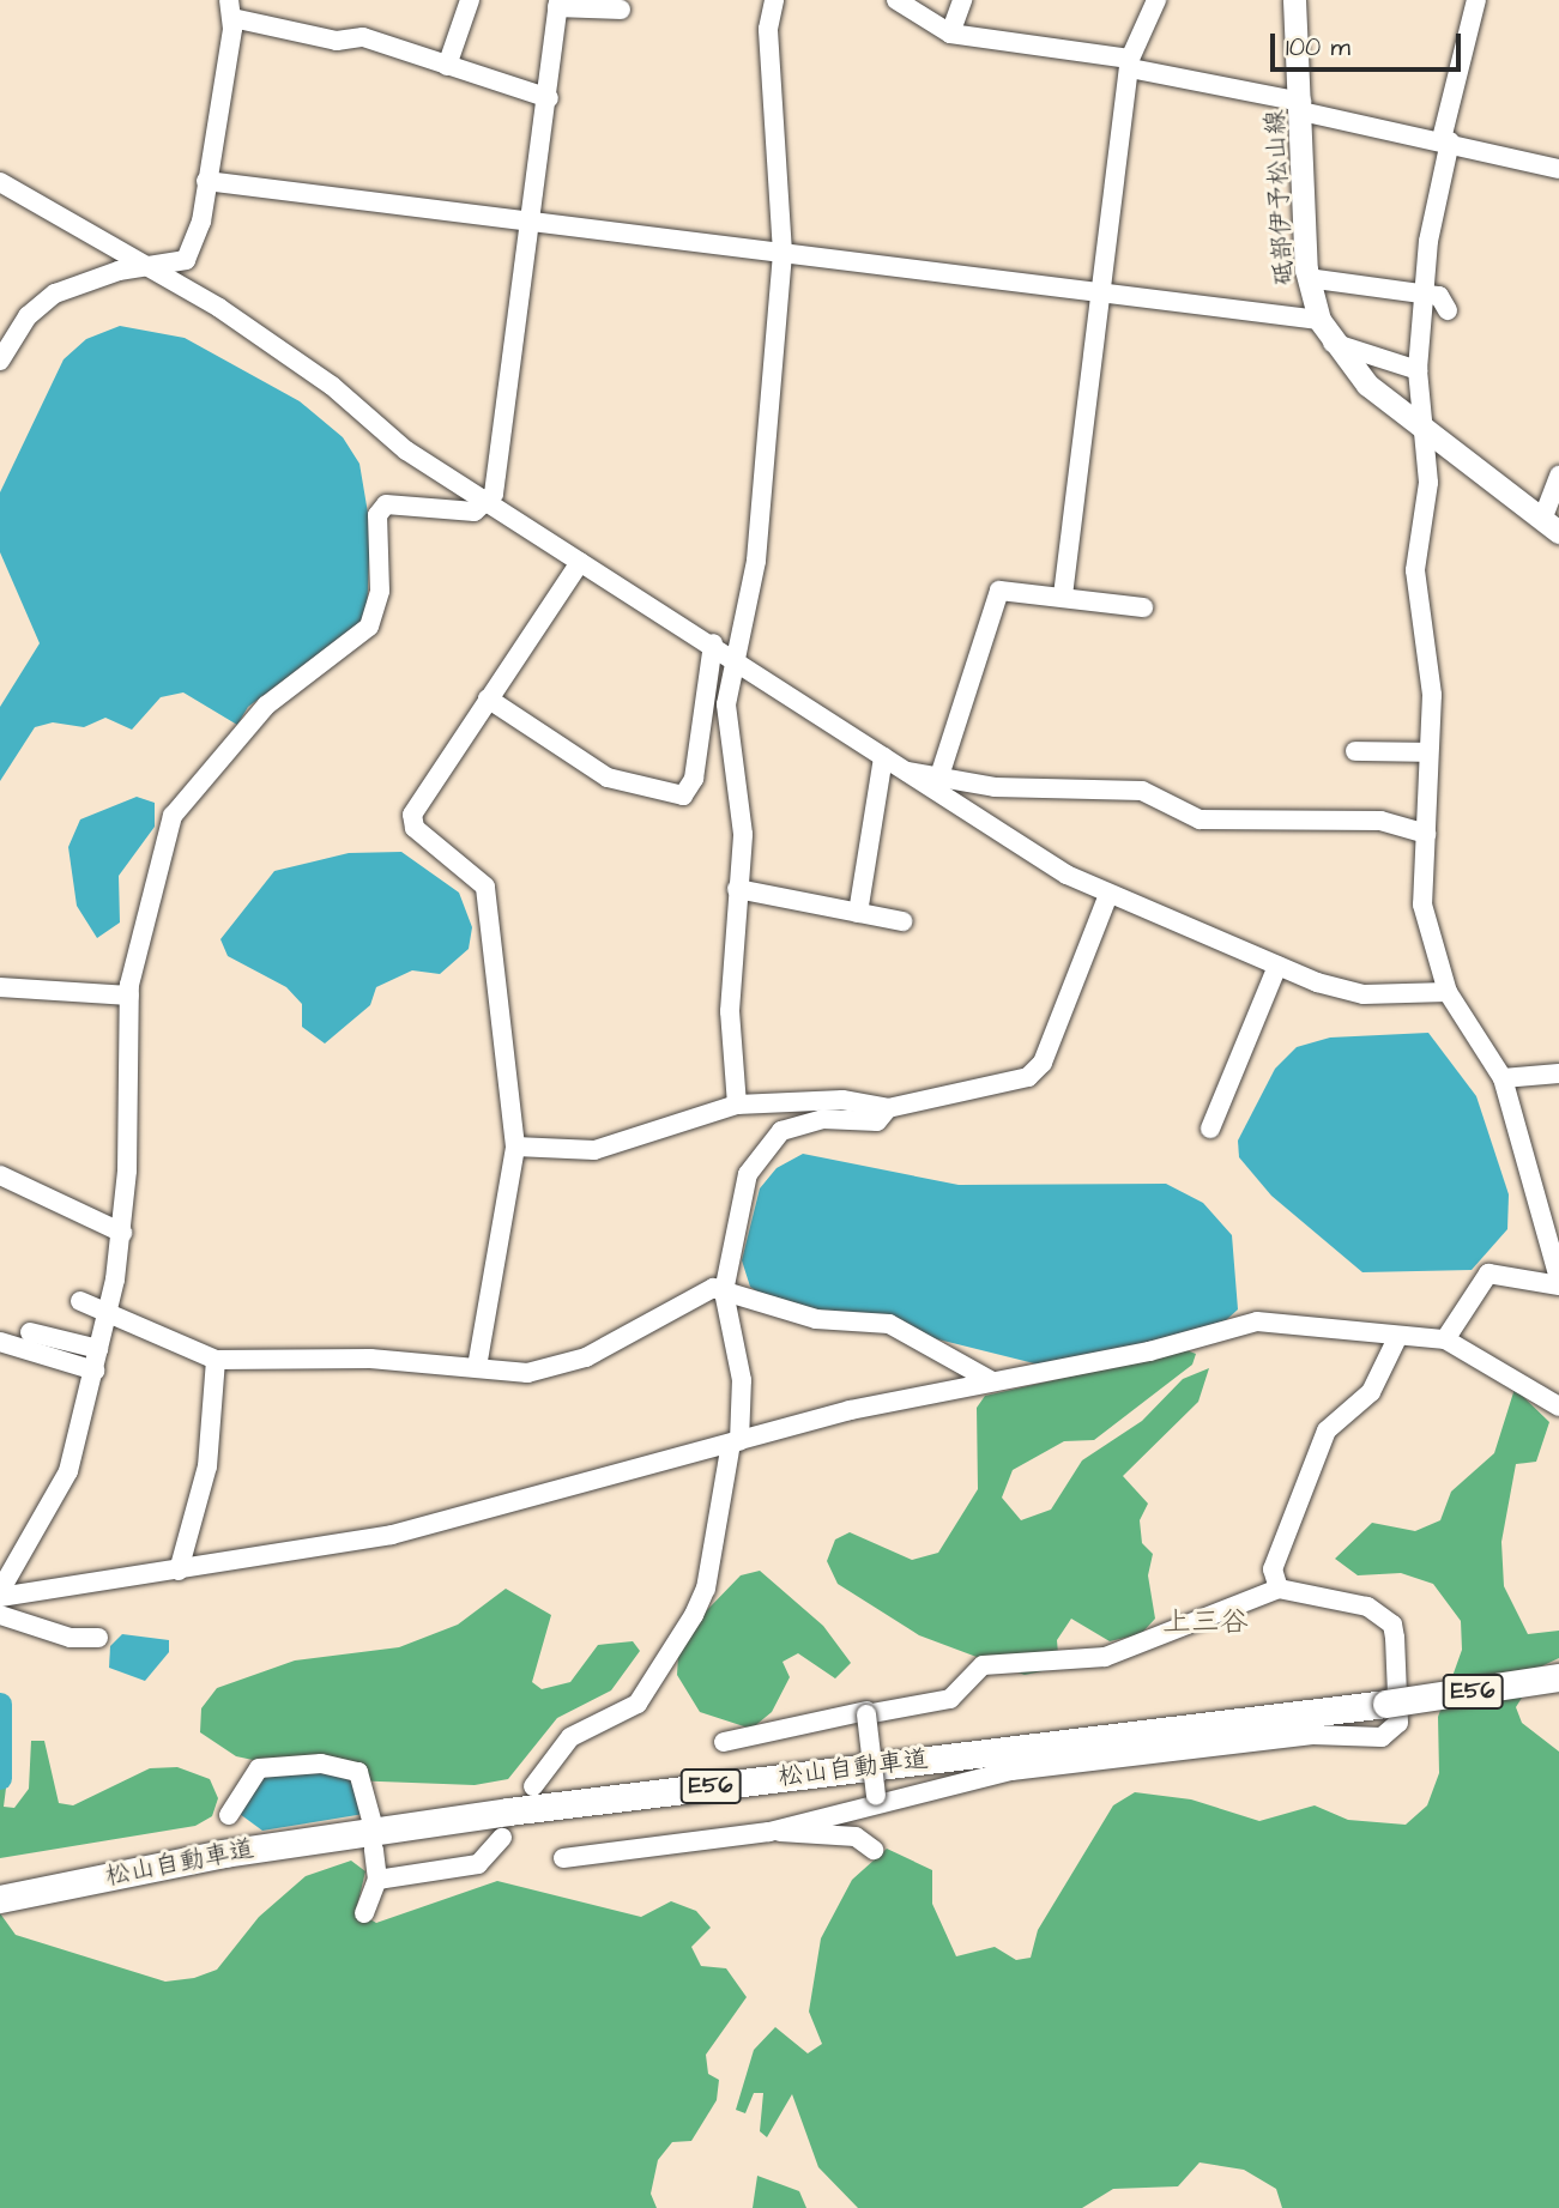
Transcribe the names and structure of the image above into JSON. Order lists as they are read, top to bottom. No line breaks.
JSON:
{"streets":{"highway":["E56","松山自動車道"],"main road":["砥部伊予松山線"]},"districts":["上三谷"],"scale_bar":"100 m"}
